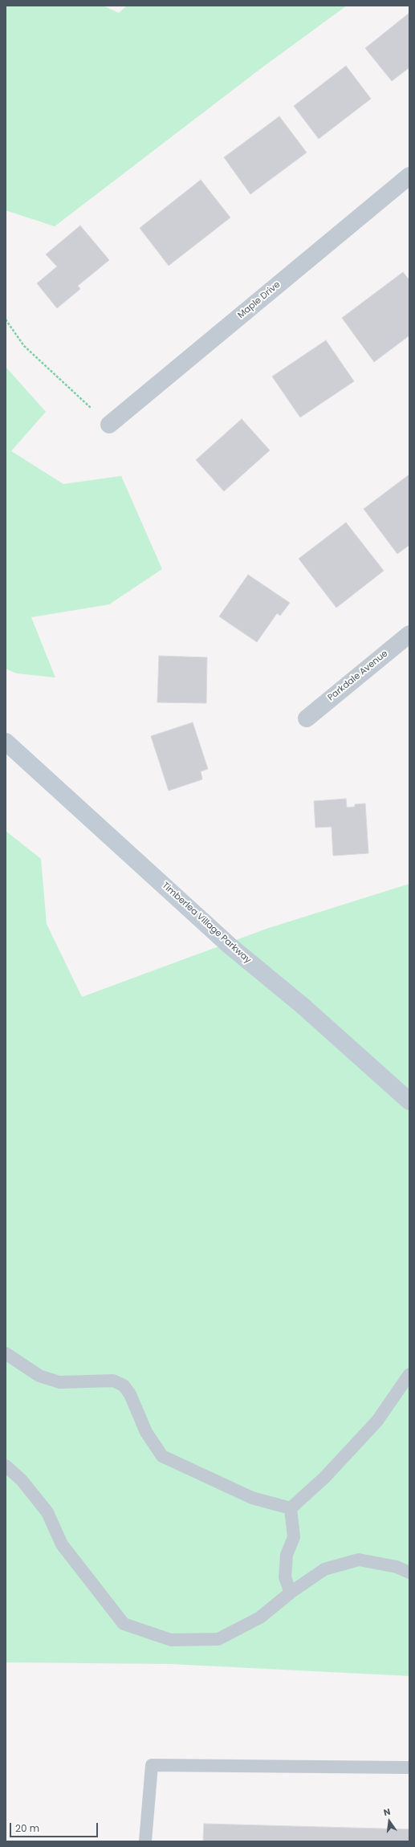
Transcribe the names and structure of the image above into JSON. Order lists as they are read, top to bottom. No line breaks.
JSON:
{"streets":{"main road":["Timberlea Village Parkway"],"street":["Maple Drive","Parkdale Avenue"]},"scale_bar":"20 m","north":"top"}
